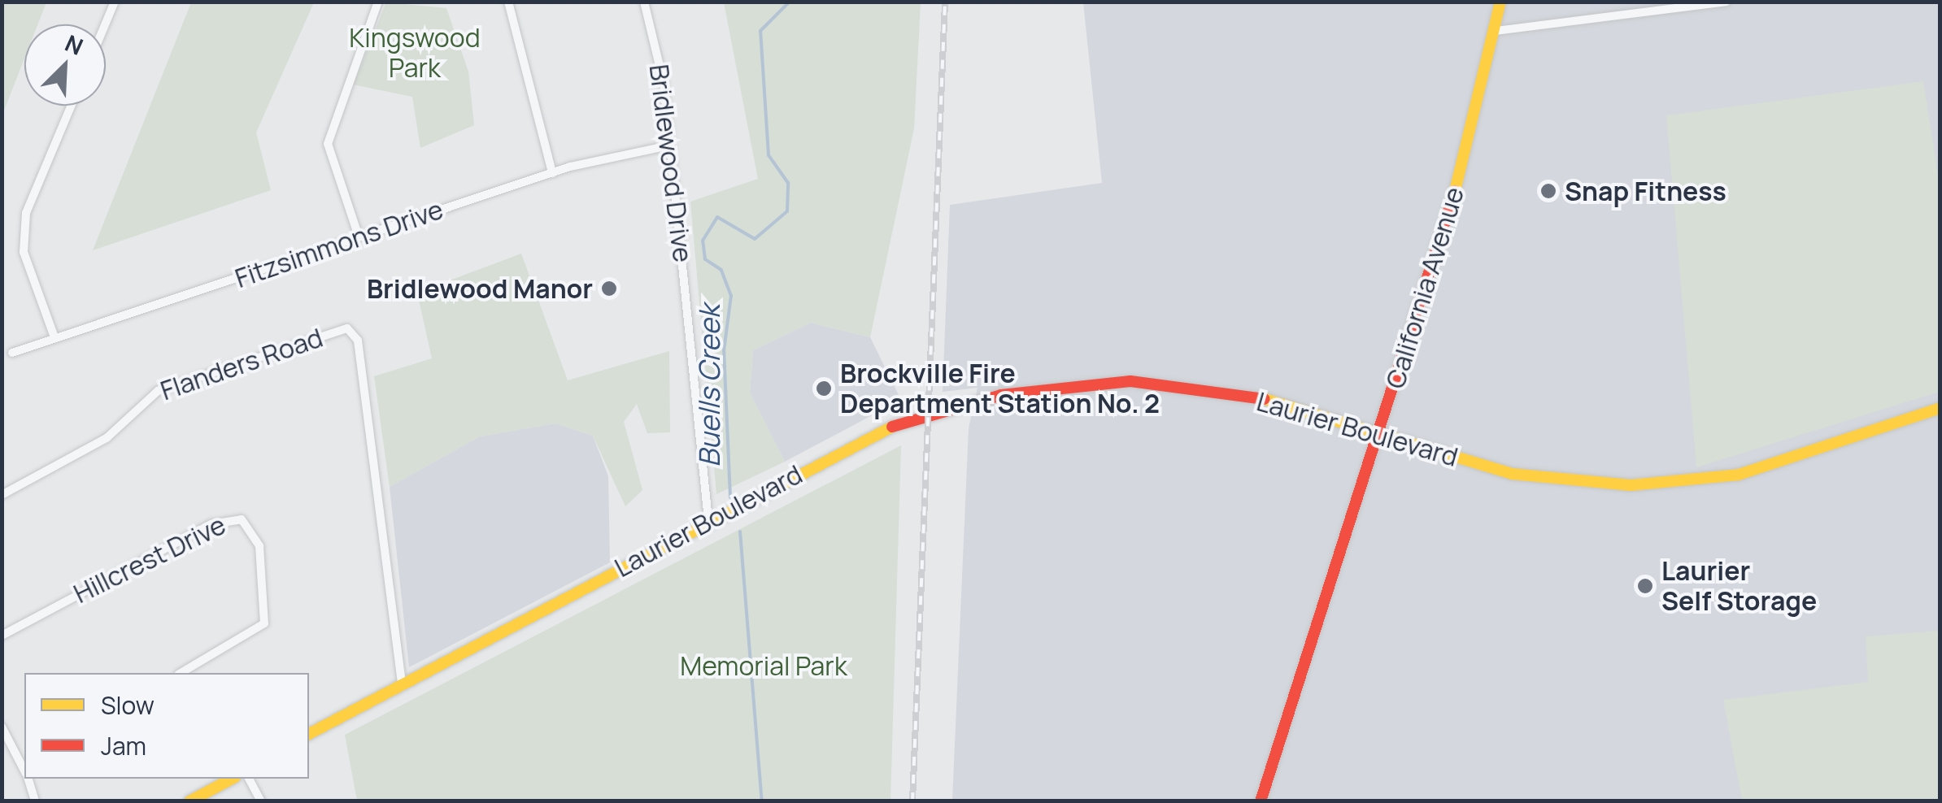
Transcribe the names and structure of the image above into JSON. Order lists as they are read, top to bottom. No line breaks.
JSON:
{"streets":{"street":["Bridlewood Drive","Fitzsimmons Drive","California Avenue","Flanders Road","Laurier Boulevard","Hillcrest Drive"]},"crossings":[["Bridlewood Drive","Fitzsimmons Drive"],["Bridlewood Drive","Laurier Boulevard"],["California Avenue","Laurier Boulevard"],["Flanders Road","Laurier Boulevard"]],"water":["Buells Creek"],"parks":["Kingswood Park","Memorial Park"],"places":["Snap Fitness","Bridlewood Manor","Brockville Fire Department Station No. 2","Laurier Self Storage"],"legend":["Slow","Jam"],"north":"top right"}
